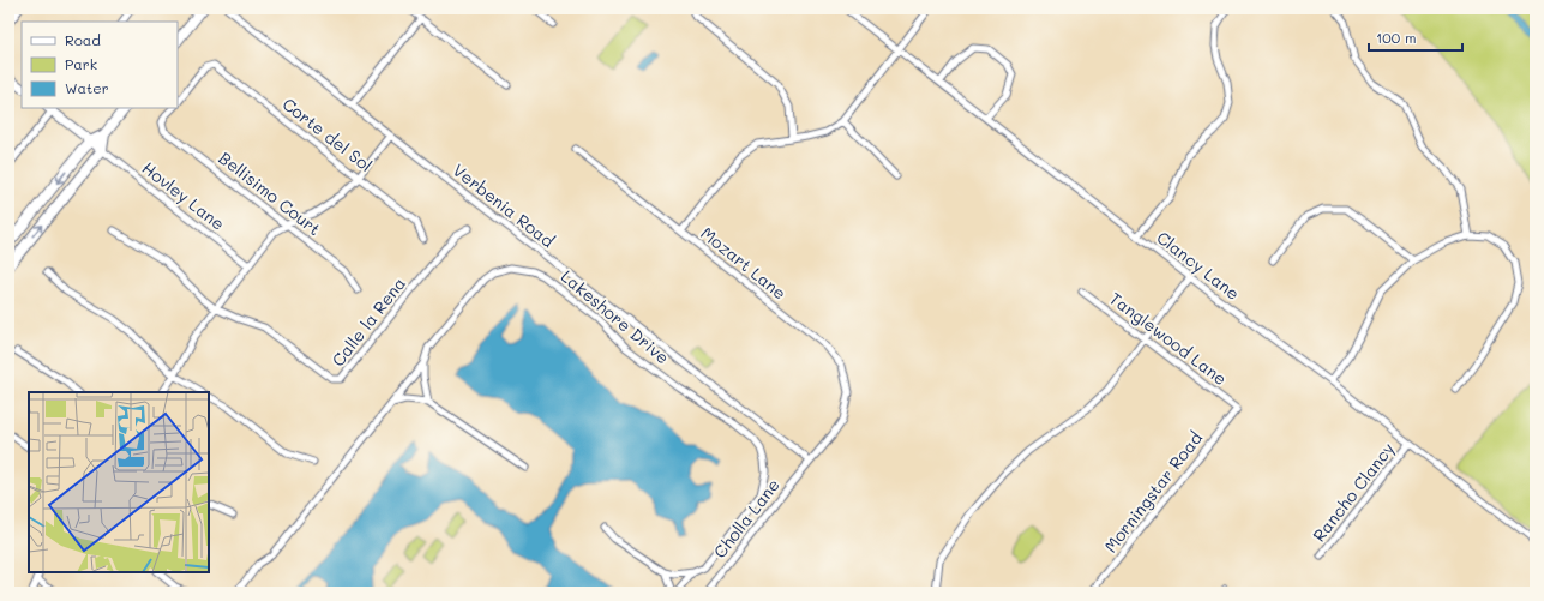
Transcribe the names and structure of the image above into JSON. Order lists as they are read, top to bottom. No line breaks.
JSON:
{"streets":{"street":["Corte del Sol","Bellisimo Court","Hovley Lane","Verbenia Road","Mozart Lane","Clancy Lane","Lakeshore Drive","Calle la Rena","Tanglewood Lane","Morningstar Road","Rancho Clancy","Cholla Lane"]},"crossings":[["Verbenia Road","Mozart Lane"],["Verbenia Road","Cholla Lane"],["Mozart Lane","Clancy Lane"],["Mozart Lane","Cholla Lane"],["Clancy Lane","Rancho Clancy"],["Tanglewood Lane","Morningstar Road"]],"legend":["Road","Park","Water"],"scale_bar":"100 m"}
